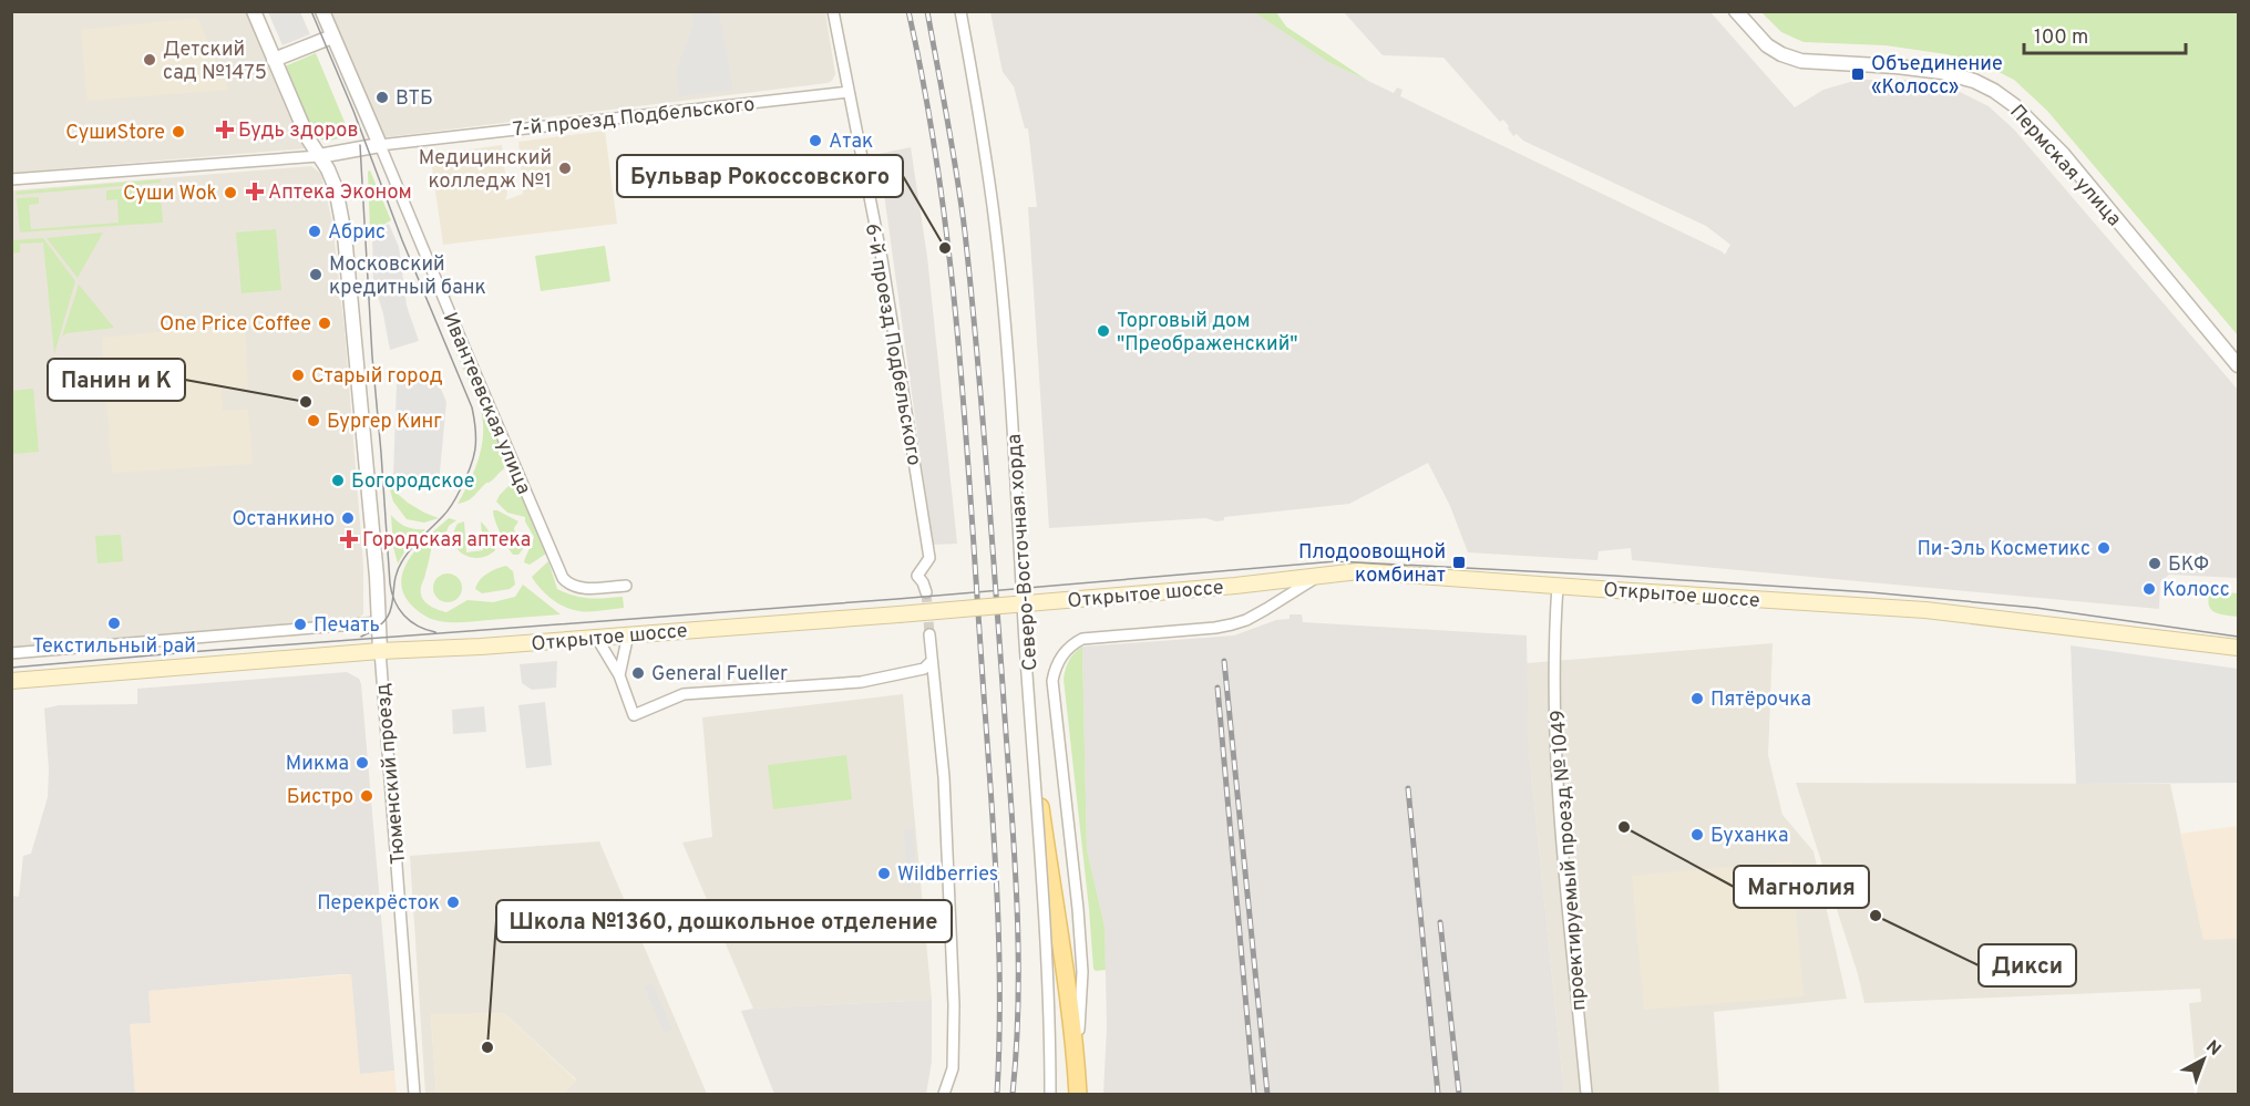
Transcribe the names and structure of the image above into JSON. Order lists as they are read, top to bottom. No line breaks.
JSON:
{"streets":{"main road":["Северо-Восточная хорда","Открытое шоссе"],"street":["7-й проезд Подбельского","Пермская улица","6-й проезд Подбельского","Ивантеевская улица","Тюменский проезд","проектируемый проезд № 1049"]},"crossings":[["7-й проезд Подбельского","6-й проезд Подбельского"],["7-й проезд Подбельского","Ивантеевская улица"],["Открытое шоссе","Тюменский проезд"],["Открытое шоссе","проектируемый проезд № 1049"]],"places":{"other":["Детский сад №1475","ВТБ","СушиStore","Атак","Медицинский колледж №1","Суши Wok","Абрис","Бульвар Рокоссовского","Московский кредитный банк","One Price Coffee","Торговый дом \"Преображенский\"","Старый город","Панин и К","Бургер Кинг","Богородское","Останкино","Пи-Эль Косметикс","БКФ","Колосс","Текстильный рай","Печать","General Fueller","Пятёрочка","Микма","Бистро","Магнолия","Буханка","Wildberries","Перекрёсток","Дикси","Школа №1360, дошкольное отделение"],"transit":["Объединение «Колосс»","Плодоовощной комбинат"],"health":["Будь здоров","Аптека Эконом","Городская аптека"]},"scale_bar":"100 m","north":"top right"}
